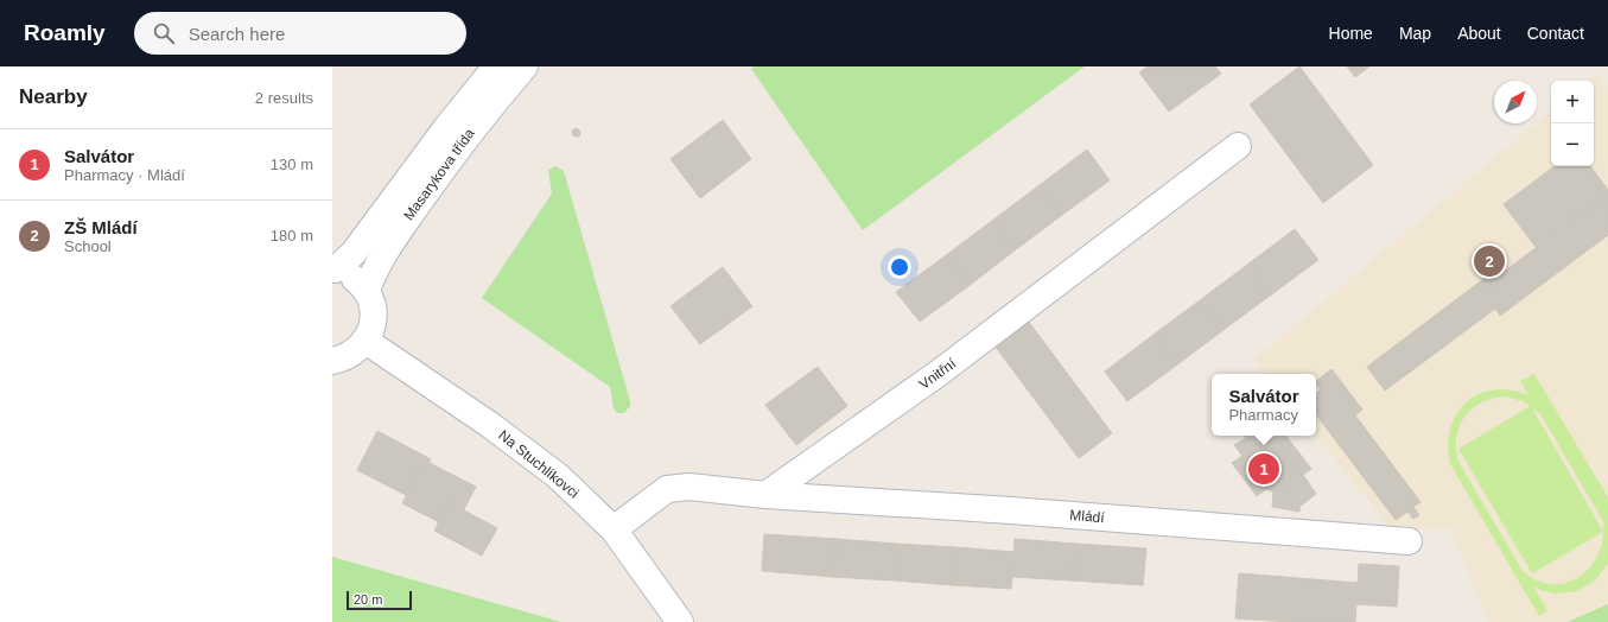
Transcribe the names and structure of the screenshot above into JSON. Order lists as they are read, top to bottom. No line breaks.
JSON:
{"streets":{"street":["Masarykova třída","Vnitřní","Na Stuchlíkovci","Mládí"]},"crossings":[["Vnitřní","Mládí"]],"scale_bar":"20 m","north":"top right","page":{"header":"Roamly","search":"Search here","nav":["Home","Map","About","Contact"],"heading":["Nearby","2 results"],"map_buttons":["+","−"],"list":[{"mark":"1","name":"Salvátor","note":"Pharmacy · Mládí","value":"130 m"},{"mark":"2","name":"ZŠ Mládí","note":"School","value":"180 m"}],"pins":["2","1"],"popup":["Salvátor","Pharmacy"],"scale":"20 m"}}
